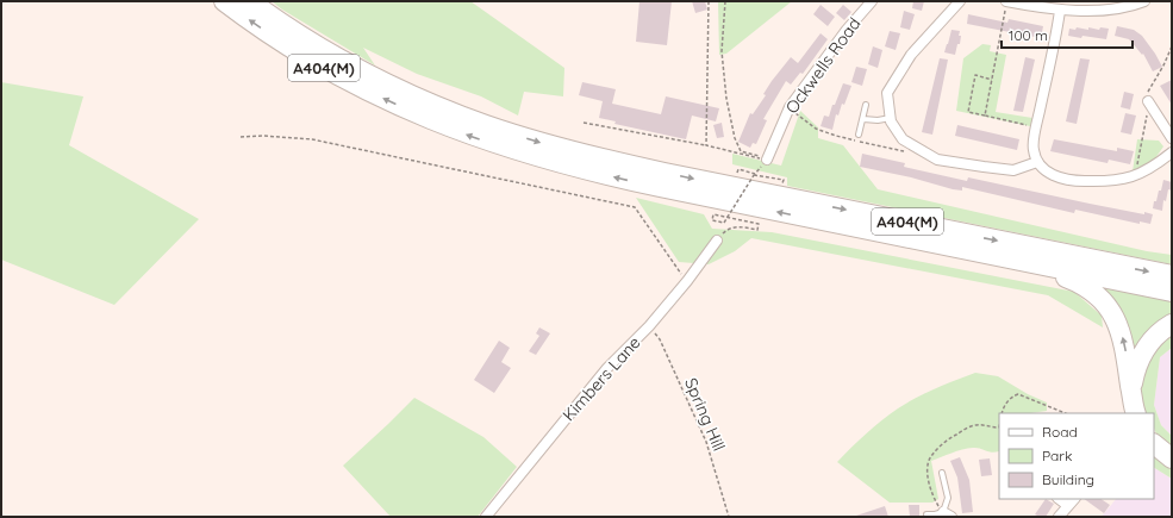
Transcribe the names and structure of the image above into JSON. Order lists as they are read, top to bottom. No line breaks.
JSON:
{"streets":{"highway":["A404(M)"],"street":["Ockwells Road","Kimbers Lane"],"path":["Spring Hill"]},"crossings":[["Kimbers Lane","Spring Hill"]],"legend":["Road","Park","Building"],"scale_bar":"100 m"}
